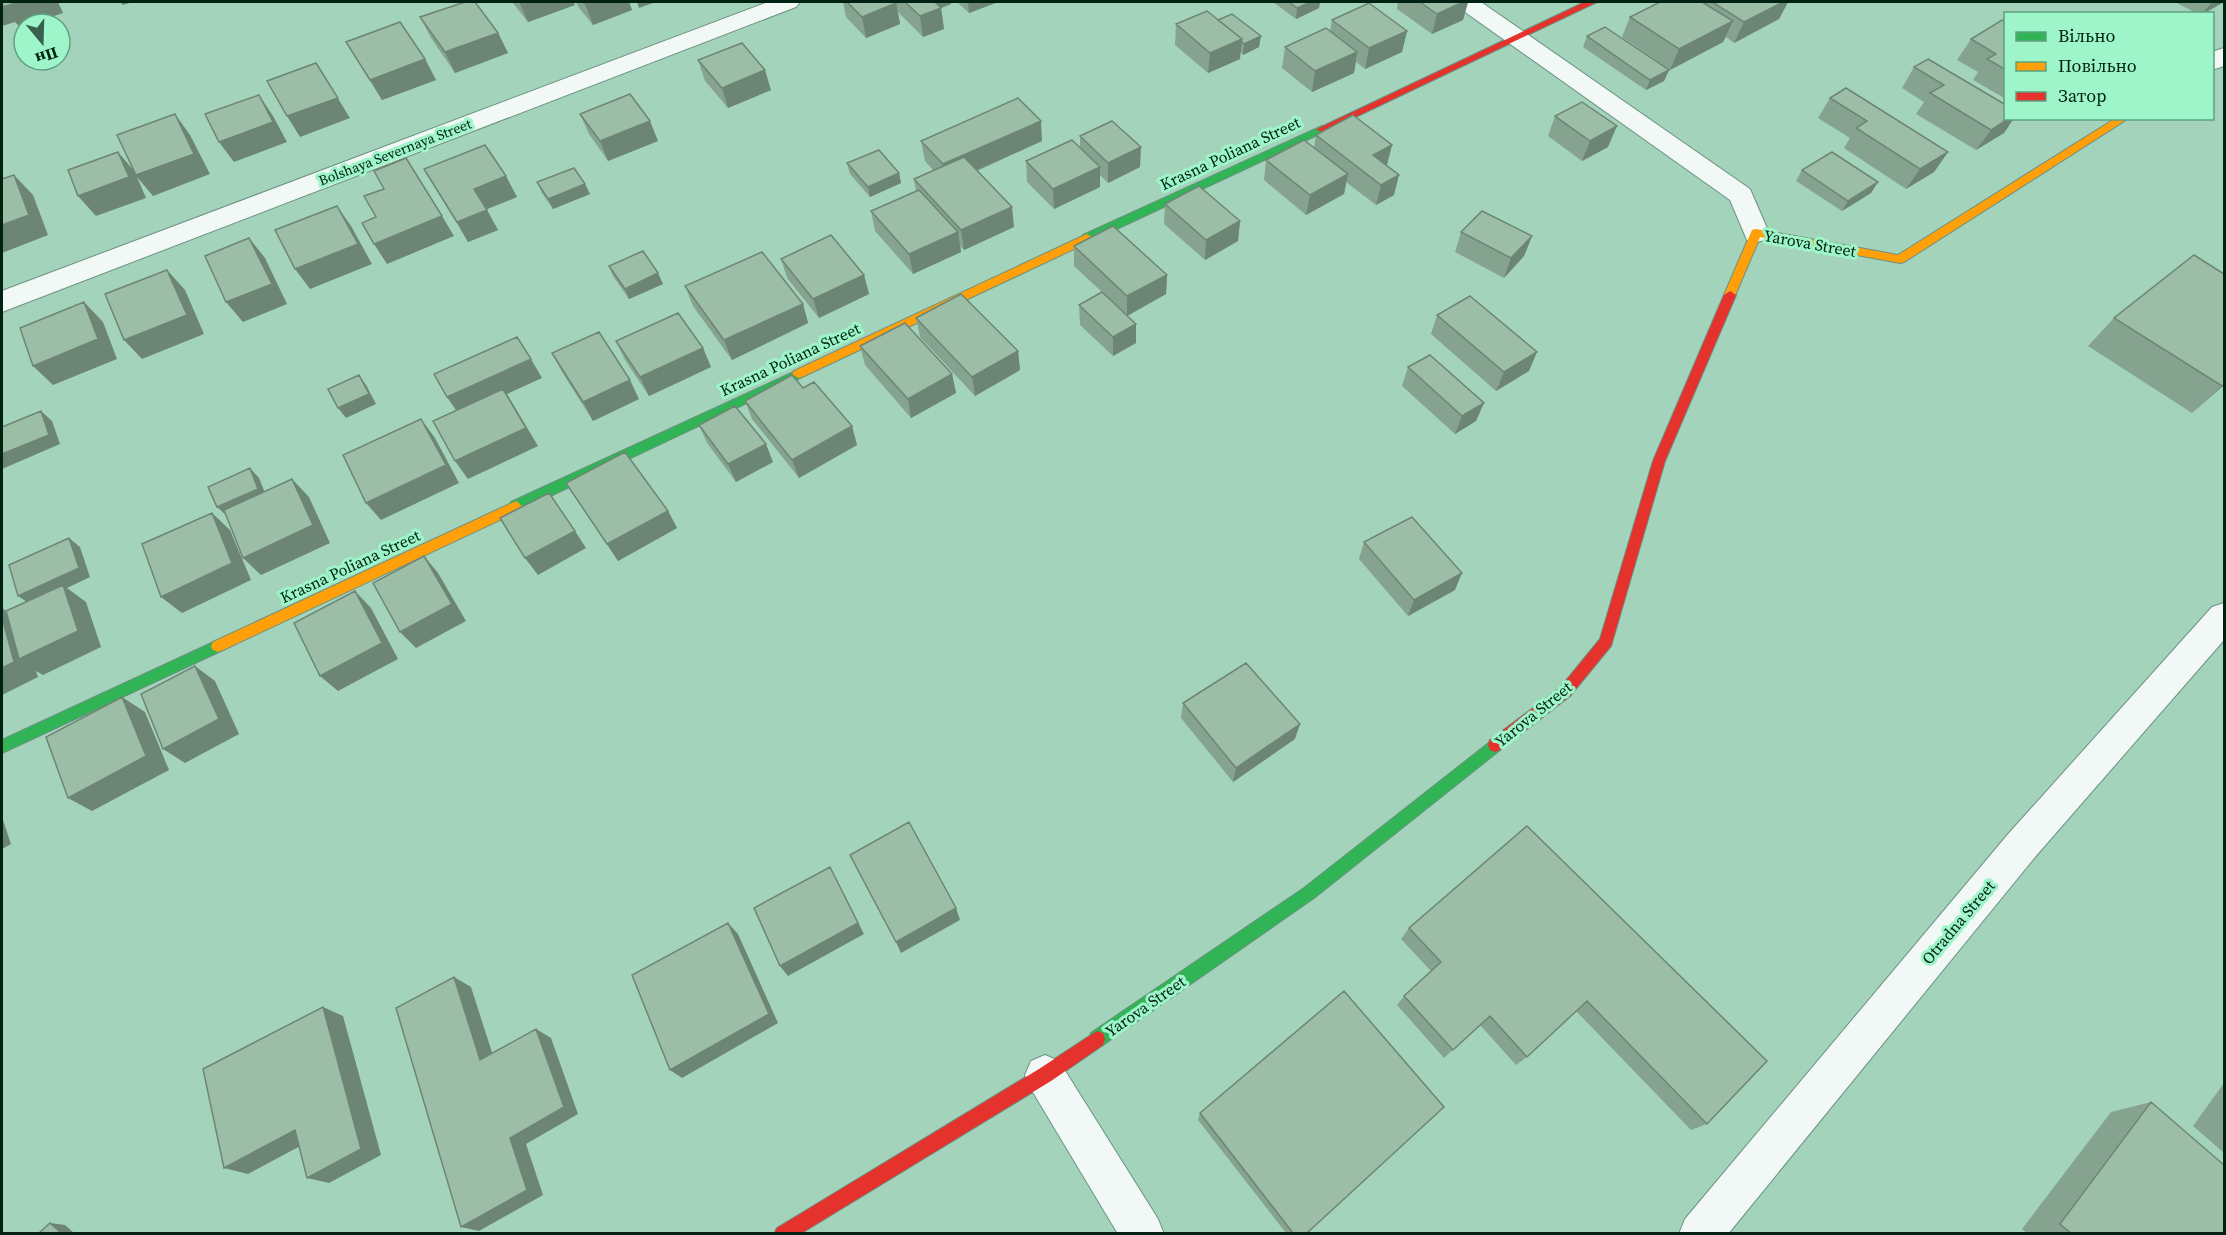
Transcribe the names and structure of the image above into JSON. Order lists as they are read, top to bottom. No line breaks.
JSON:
{"streets":{"street":["Bolshaya Severnaya Street","Krasna Poliana Street","Yarova Street","Otradna Street"]},"legend":["Вільно","Повільно","Затор"],"north":"bottom"}
